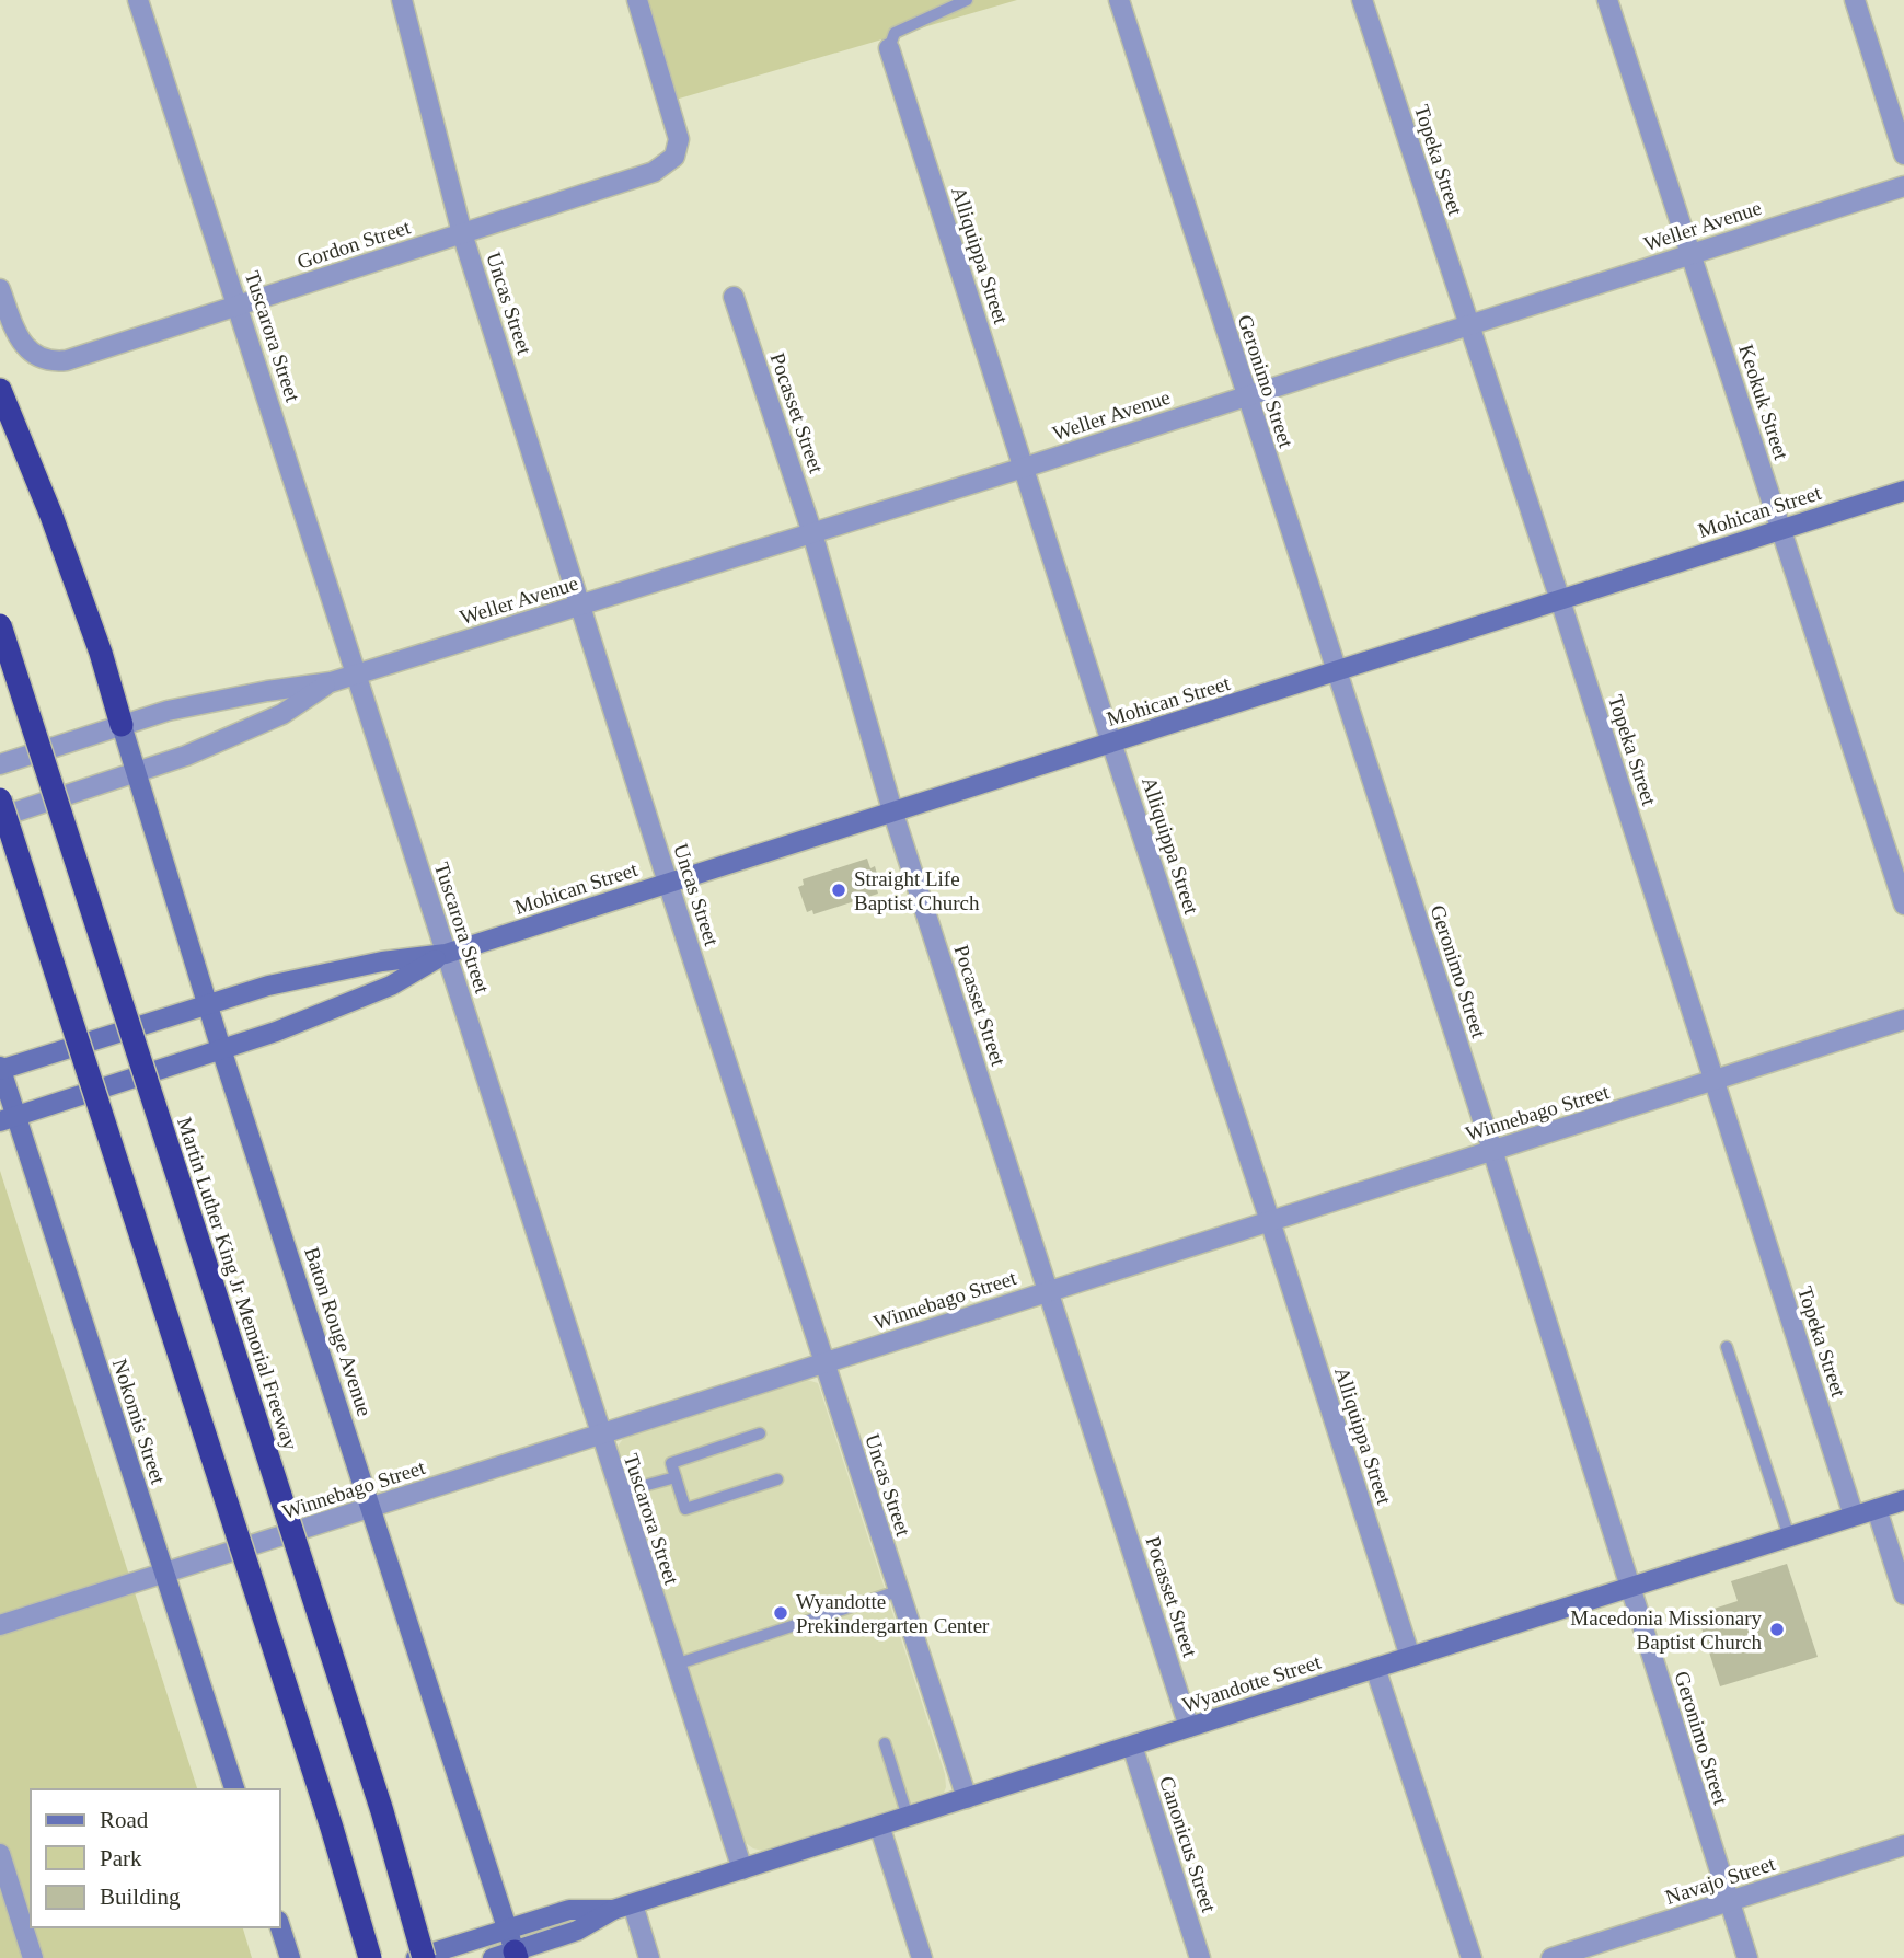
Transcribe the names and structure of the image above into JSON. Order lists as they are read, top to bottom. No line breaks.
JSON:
{"streets":{"highway":["Martin Luther King Jr Memorial Freeway"],"street":["Topeka Street","Weller Avenue","Gordon Street","Alliquippa Street","Uncas Street","Tuscarora Street","Geronimo Street","Keokuk Street","Pocasset Street","Mohican Street","Winnebago Street","Baton Rouge Avenue","Nokomis Street","Wyandotte Street","Canonicus Street","Navajo Street"]},"crossings":[["Topeka Street","Weller Avenue"],["Topeka Street","Mohican Street"],["Topeka Street","Winnebago Street"],["Topeka Street","Wyandotte Street"],["Weller Avenue","Alliquippa Street"],["Weller Avenue","Uncas Street"],["Weller Avenue","Tuscarora Street"],["Weller Avenue","Geronimo Street"],["Weller Avenue","Keokuk Street"],["Weller Avenue","Pocasset Street"],["Weller Avenue","Baton Rouge Avenue"],["Gordon Street","Uncas Street"],["Gordon Street","Tuscarora Street"],["Alliquippa Street","Mohican Street"],["Alliquippa Street","Winnebago Street"],["Alliquippa Street","Wyandotte Street"],["Uncas Street","Mohican Street"],["Uncas Street","Winnebago Street"],["Uncas Street","Wyandotte Street"],["Tuscarora Street","Mohican Street"],["Tuscarora Street","Winnebago Street"],["Tuscarora Street","Wyandotte Street"],["Geronimo Street","Mohican Street"],["Geronimo Street","Winnebago Street"],["Geronimo Street","Wyandotte Street"],["Geronimo Street","Navajo Street"],["Keokuk Street","Mohican Street"],["Pocasset Street","Mohican Street"],["Pocasset Street","Winnebago Street"],["Pocasset Street","Wyandotte Street"],["Mohican Street","Baton Rouge Avenue"],["Mohican Street","Nokomis Street"],["Winnebago Street","Baton Rouge Avenue"],["Winnebago Street","Nokomis Street"],["Baton Rouge Avenue","Wyandotte Street"],["Wyandotte Street","Canonicus Street"]],"places":["Straight Life Baptist Church","Wyandotte Prekindergarten Center","Macedonia Missionary Baptist Church"],"legend":["Road","Park","Building"]}
